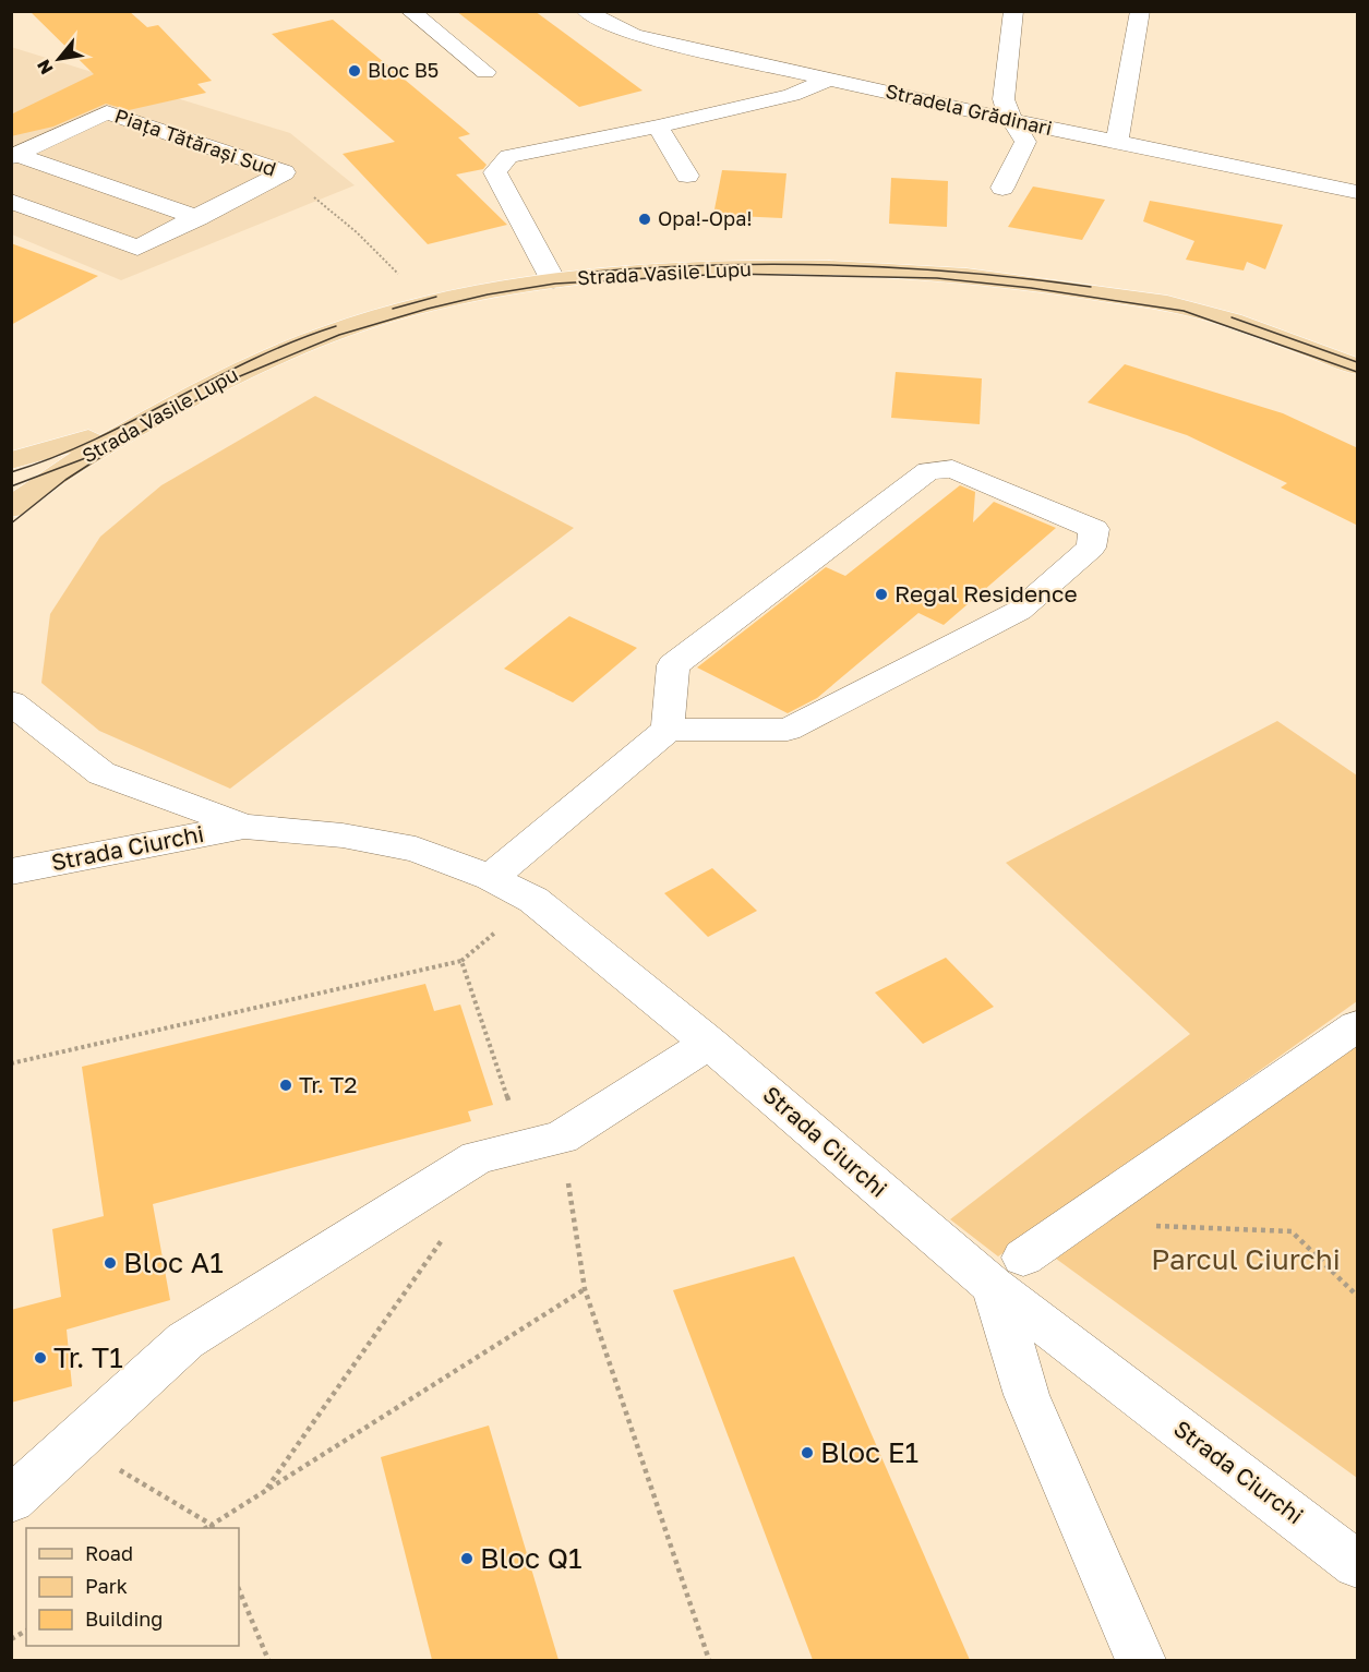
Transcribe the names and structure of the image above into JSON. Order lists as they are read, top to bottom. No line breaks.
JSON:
{"streets":{"main road":["Strada Vasile Lupu"],"street":["Stradela Grădinari","Piața Tătărași Sud","Strada Ciurchi"]},"parks":["Parcul Ciurchi"],"places":["Bloc B5","Opa!-Opa!","Regal Residence","Tr. T2","Bloc A1","Tr. T1","Bloc E1","Bloc Q1"],"legend":["Road","Park","Building"],"north":"bottom left"}
